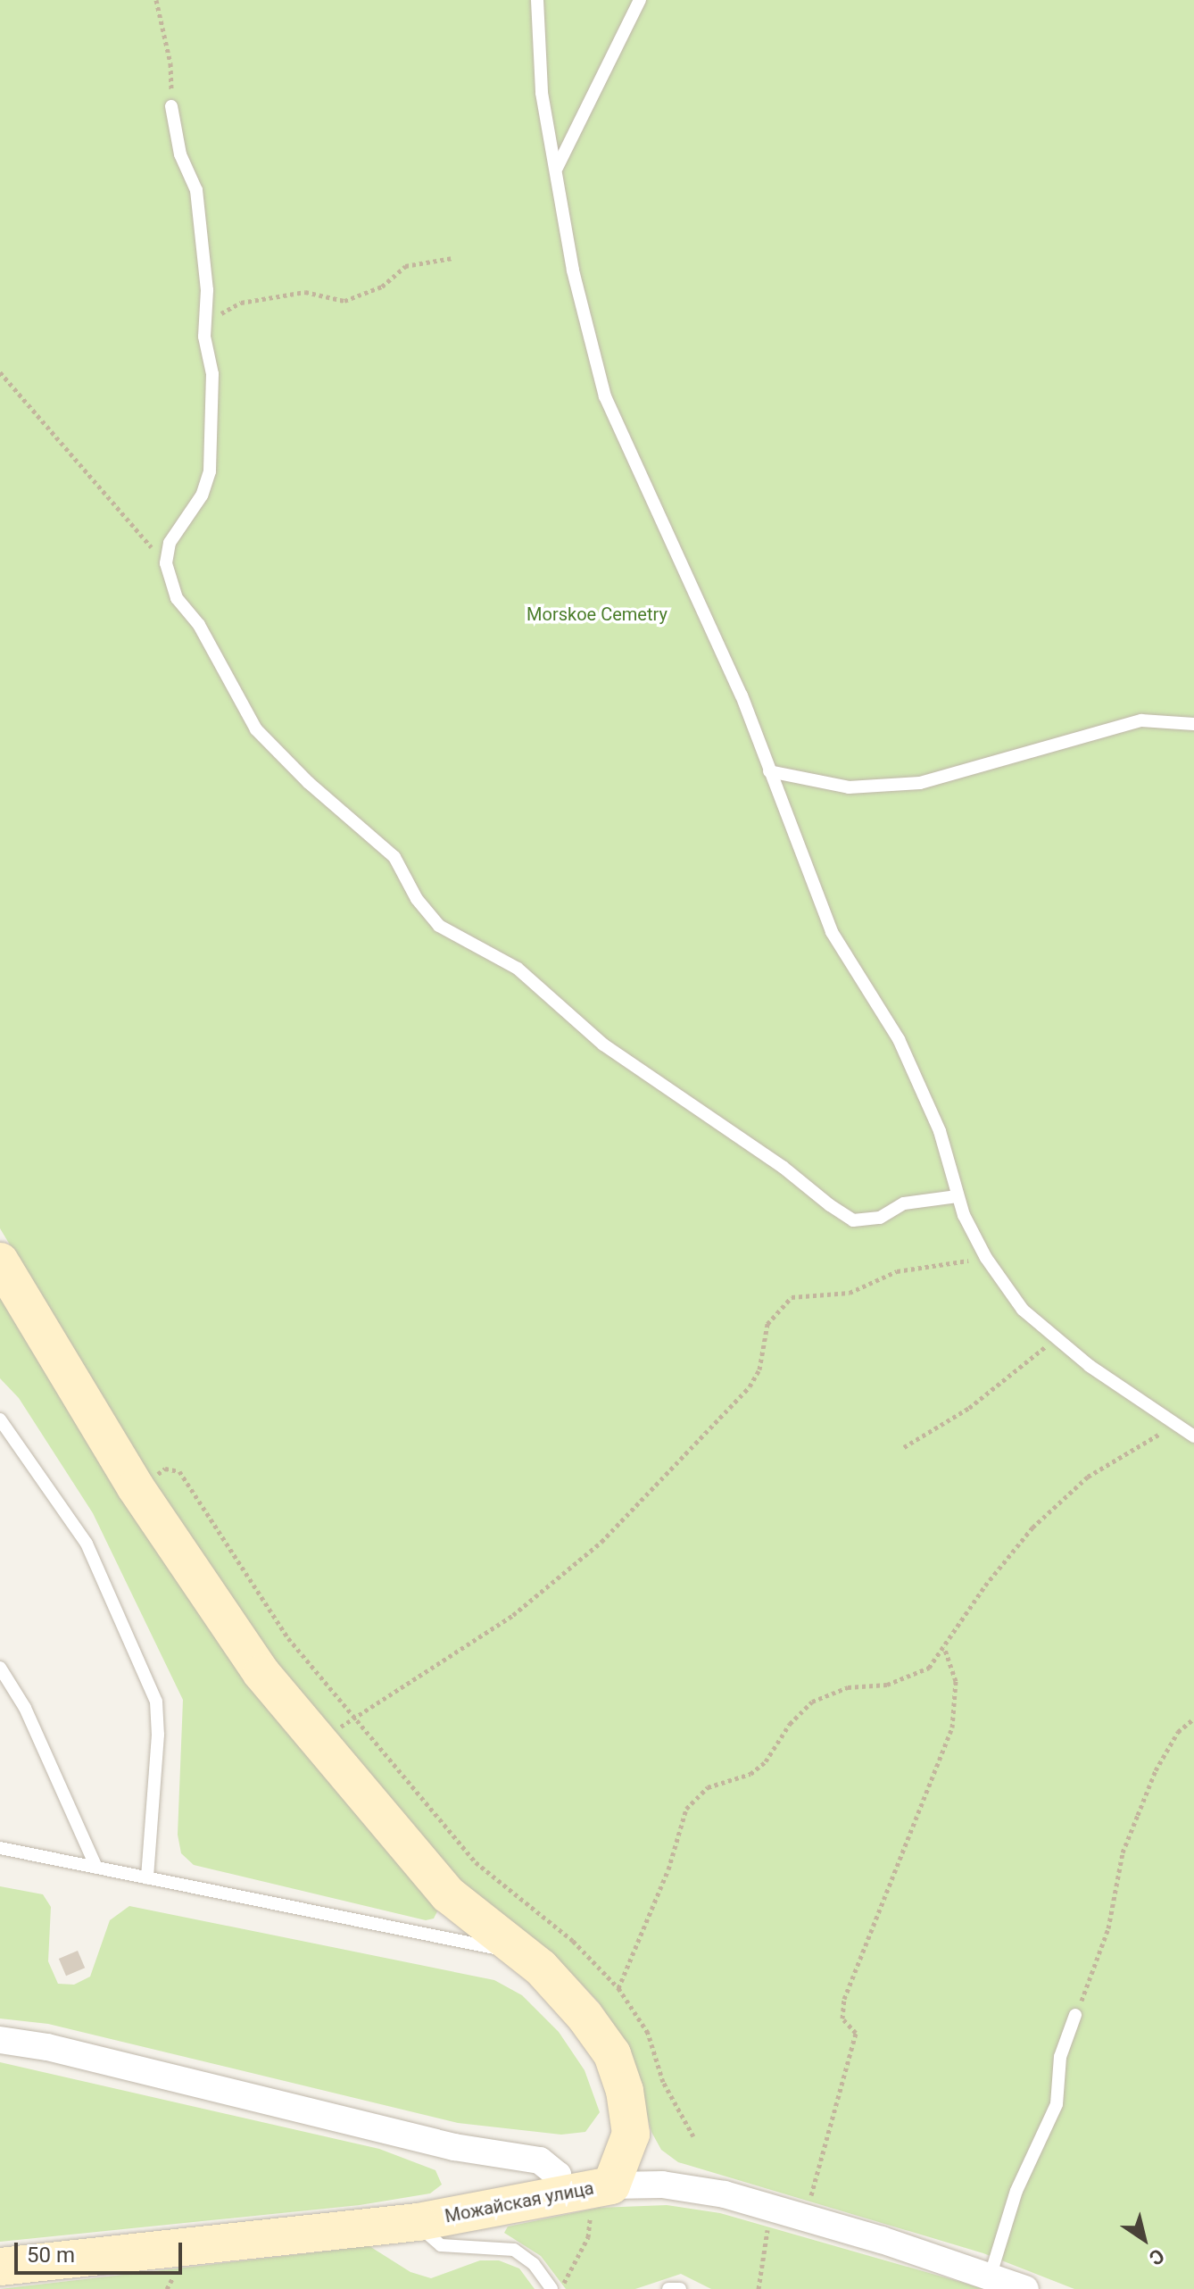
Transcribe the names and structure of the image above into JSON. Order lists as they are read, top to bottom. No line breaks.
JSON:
{"streets":{"main road":["Можайская улица"]},"parks":["Morskoe Cemetry"],"scale_bar":"50 m","north":"bottom right"}
